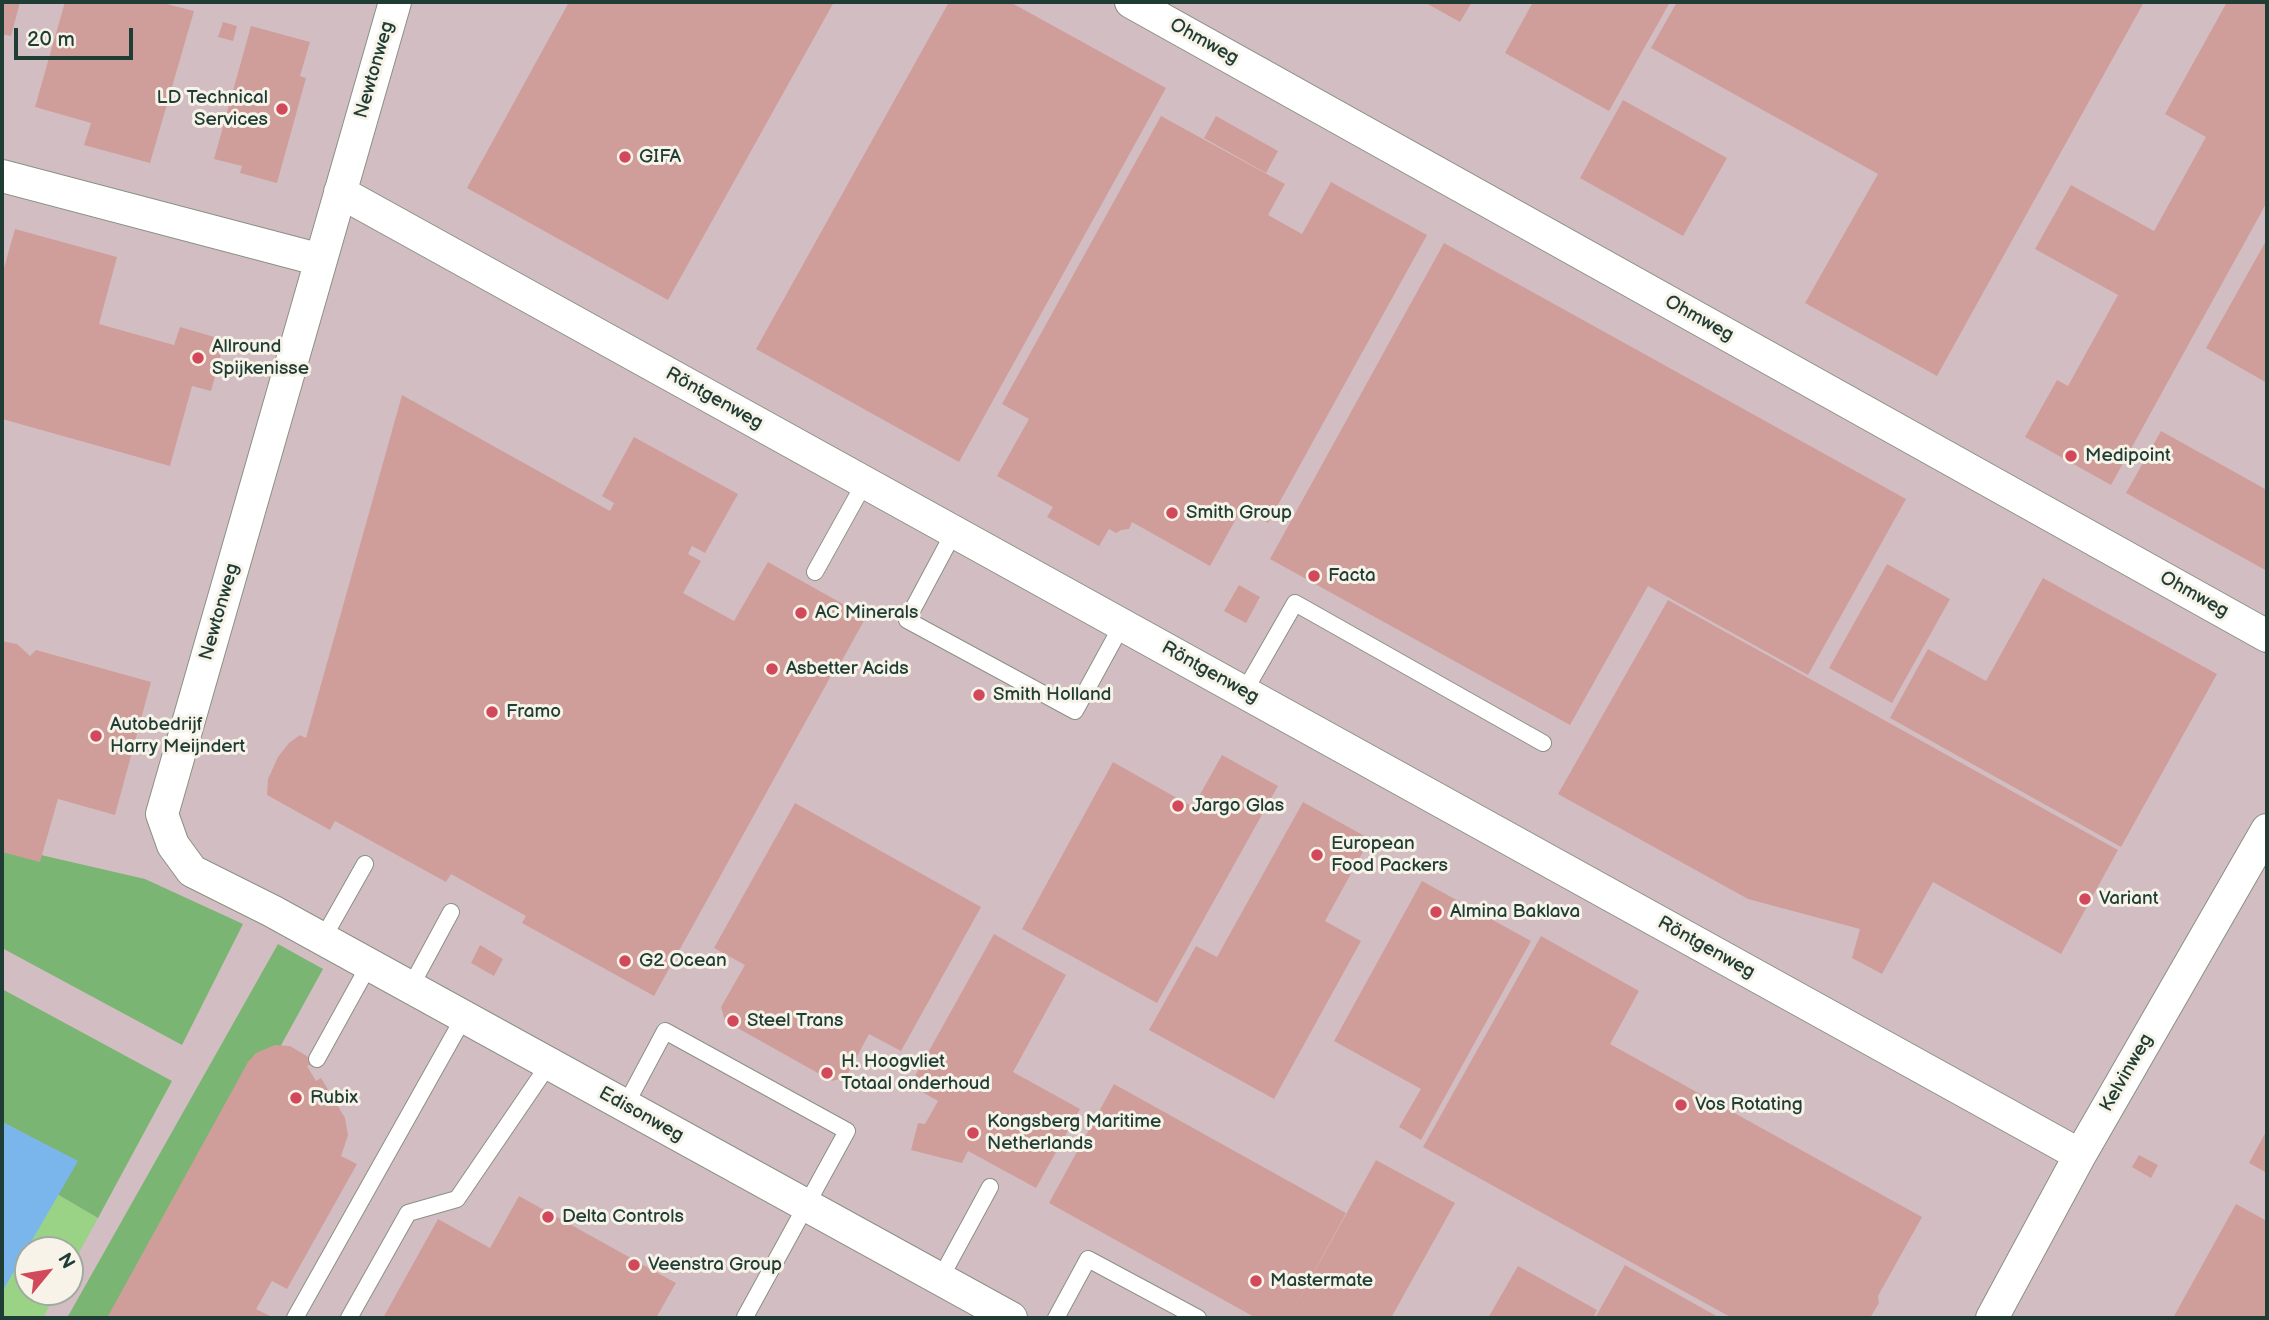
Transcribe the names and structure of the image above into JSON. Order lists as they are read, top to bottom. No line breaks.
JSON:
{"streets":{"street":["Ohmweg","Newtonweg","Röntgenweg","Kelvinweg","Edisonweg"]},"crossings":[["Newtonweg","Röntgenweg"],["Newtonweg","Edisonweg"],["Röntgenweg","Kelvinweg"]],"places":["LD Technical Services","GIFA","Allround Spijkenisse","Medipoint","Smith Group","Facta","AC Minerals","Asbetter Acids","Smith Holland","Framo","Autobedrijf Harry Meijndert","Jargo Glas","European Food Packers","Variant","Almina Baklava","G2 Ocean","Steel Trans","H. Hoogvliet Totaal onderhoud","Rubix","Vos Rotating","Kongsberg Maritime Netherlands","Delta Controls","Veenstra Group","Mastermate"],"scale_bar":"20 m","north":"top right"}
